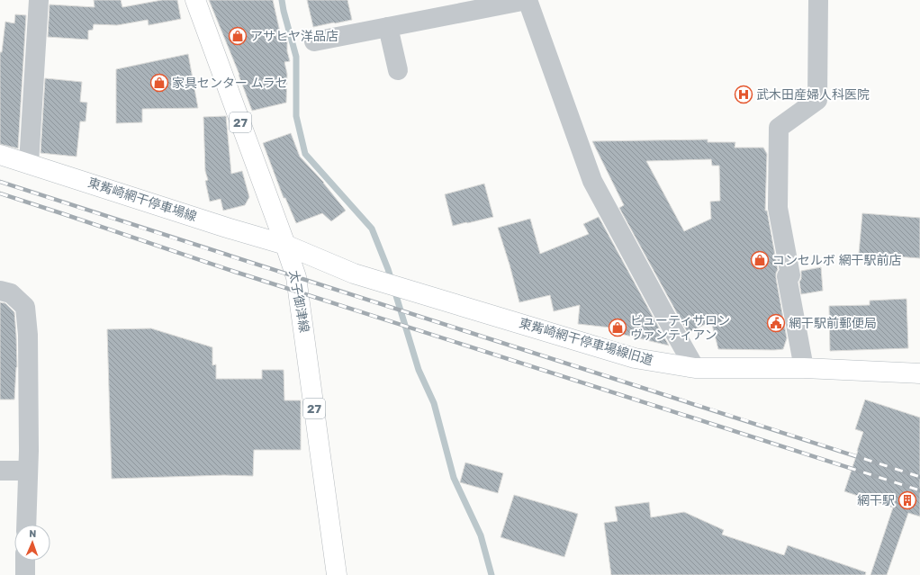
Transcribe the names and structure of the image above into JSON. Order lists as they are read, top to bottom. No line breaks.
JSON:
{"streets":{"main road":["27","東觜崎網干停車場線","太子御津線","東觜崎網干停車場線旧道"]},"crossings":[["東觜崎網干停車場線","太子御津線"],["東觜崎網干停車場線","東觜崎網干停車場線旧道"],["太子御津線","東觜崎網干停車場線旧道"]],"places":{"shop":["アサヒヤ洋品店","家具センター ムラセ","コンセルボ 網干駅前店","ビューティサロン ヴァンティアン"],"hospital":["武木田産婦人科医院"],"public building":["網干駅前郵便局"],"building":["網干駅"]},"north":"top"}
